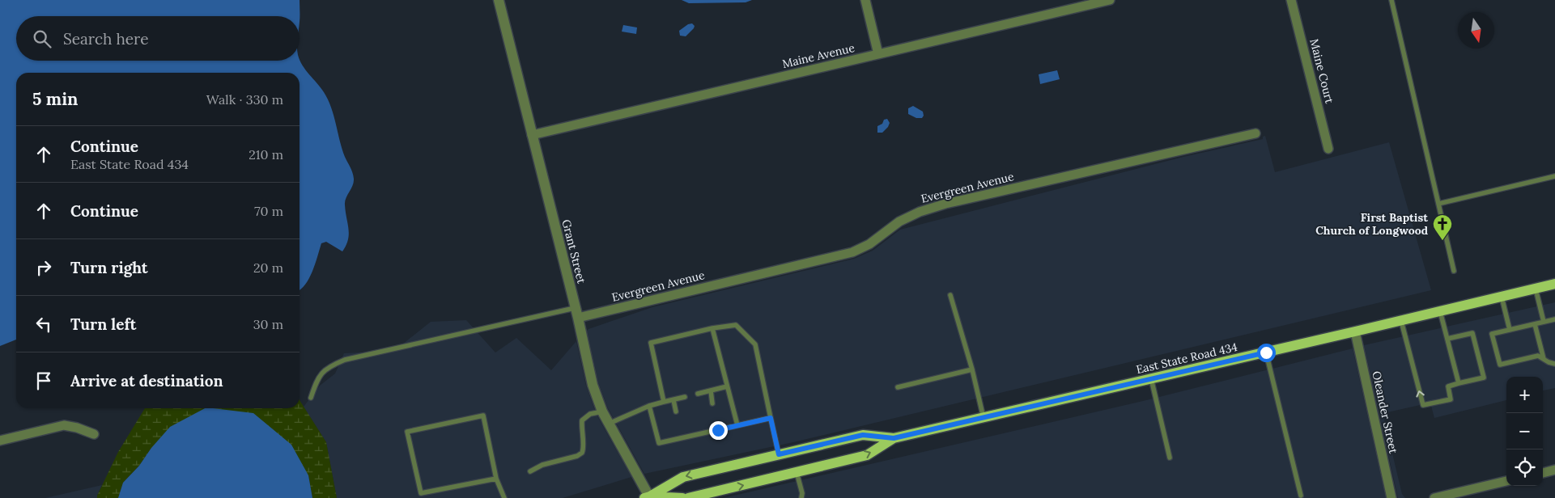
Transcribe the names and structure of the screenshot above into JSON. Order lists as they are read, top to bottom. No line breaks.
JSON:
{"streets":{"main road":["East State Road 434"],"street":["Maine Avenue","Maine Court","Evergreen Avenue","Grant Street","Oleander Street"]},"crossings":[["Maine Avenue","Grant Street"],["Evergreen Avenue","Grant Street"],["East State Road 434","Oleander Street"]],"places":{"church":["First Baptist Church of Longwood"]},"north":"bottom","page":{"search":"Search here","heading":["5 min","Walk · 330 m"],"list":[["Continue","East State Road 434","210 m"],["Continue","70 m"],["Turn right","20 m"],["Turn left","30 m"],"Arrive at destination"],"map_buttons":["+","−"]}}
